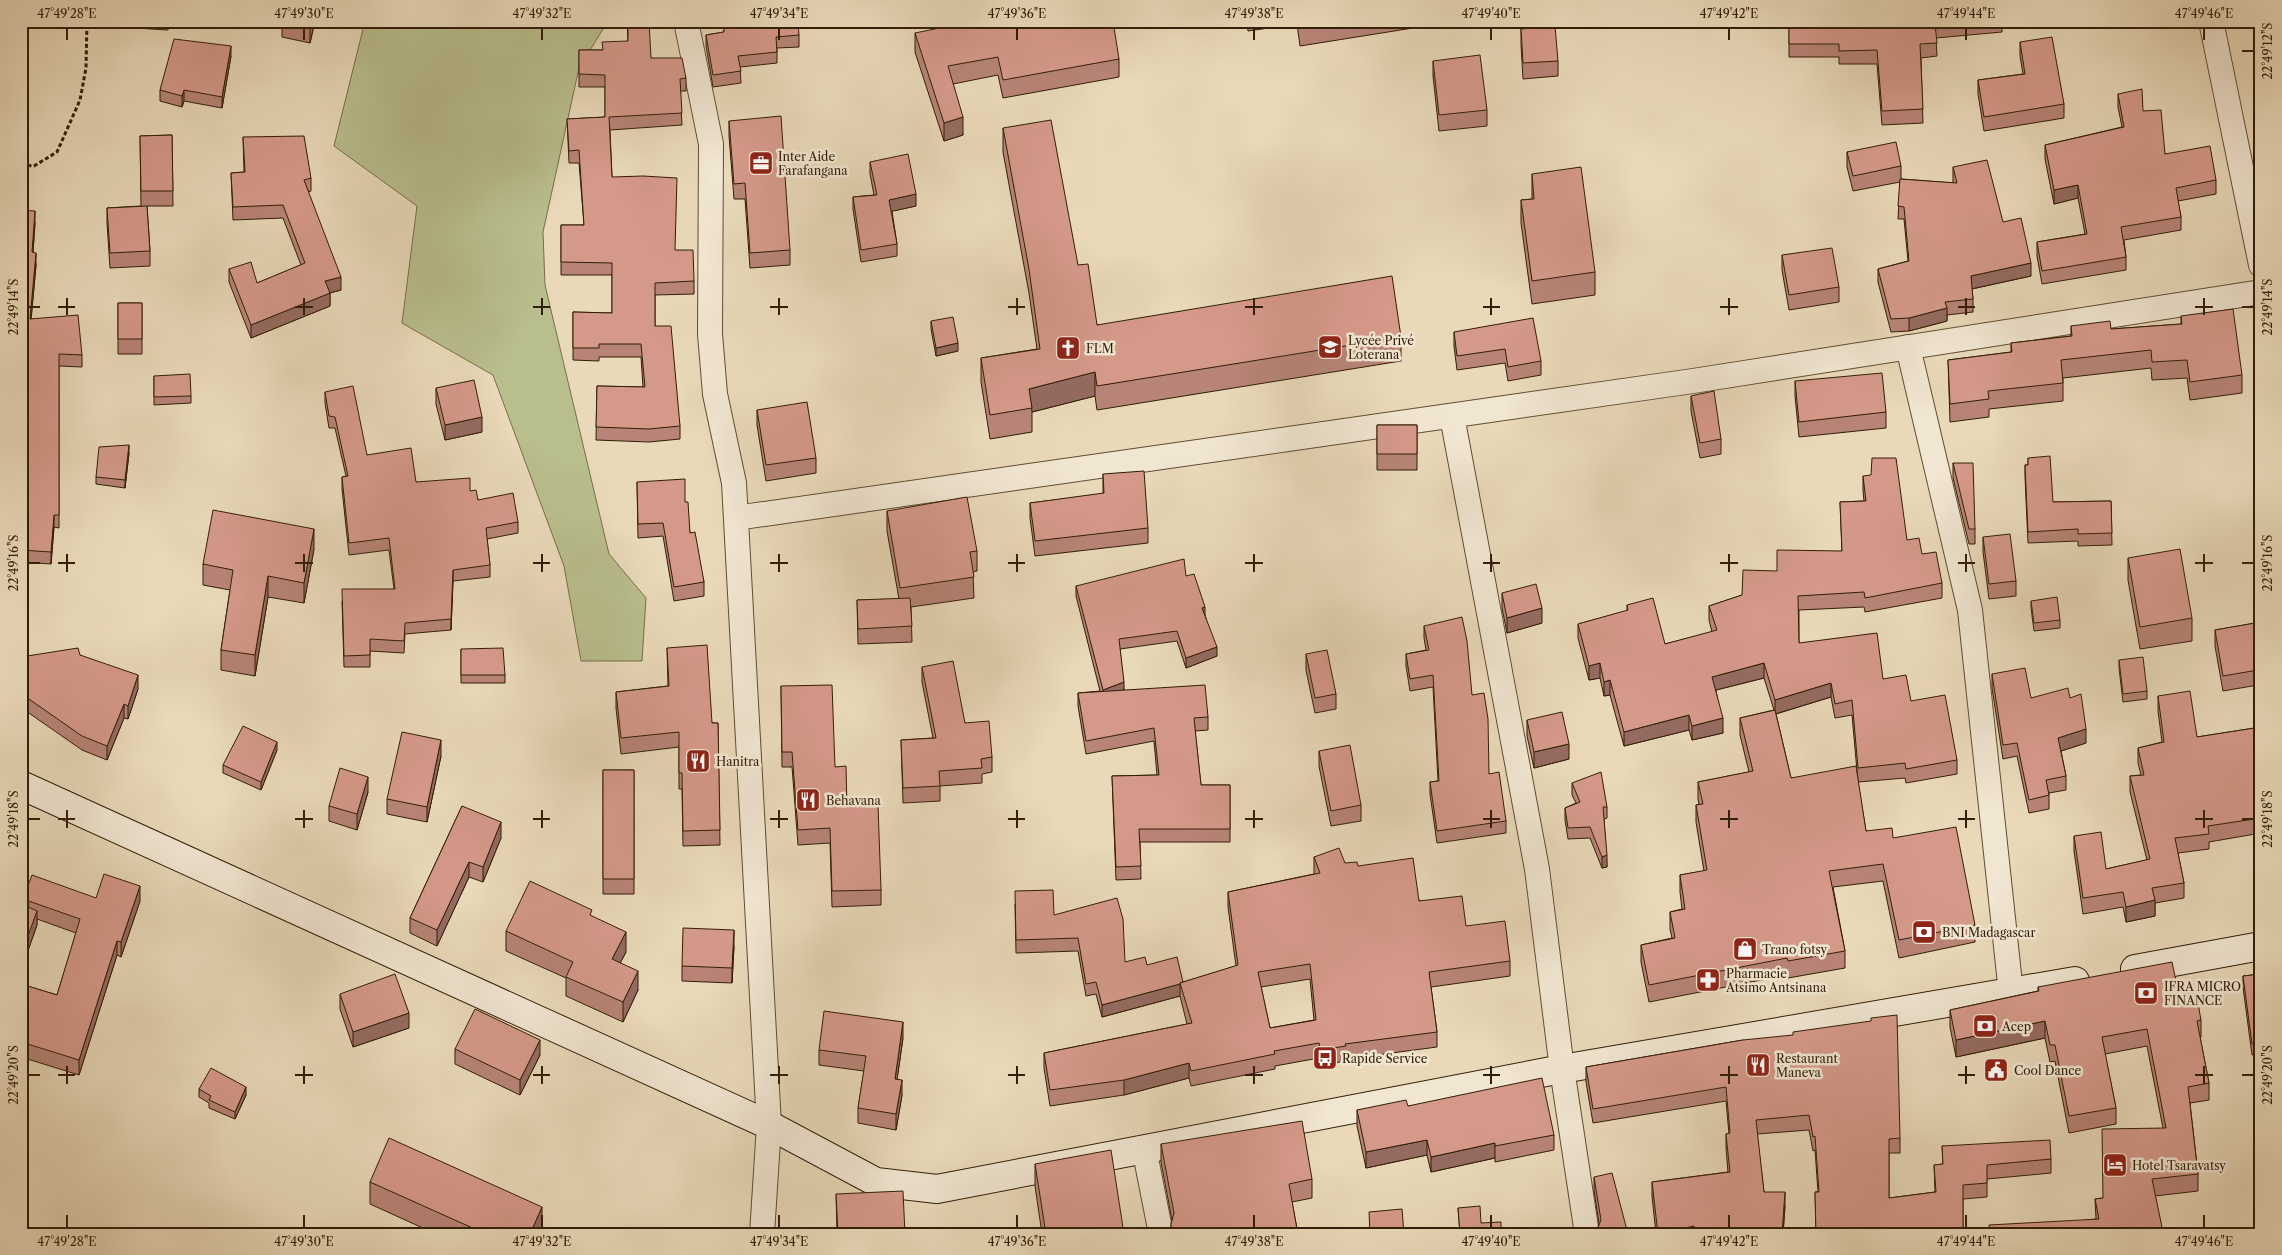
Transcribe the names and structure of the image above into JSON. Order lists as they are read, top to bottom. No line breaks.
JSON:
{"places":{"office":["Inter Aide Farafangana"],"school or university":["Lycée Privé Loterana"],"church":["FLM"],"restaurant":["Hanitra","Behavana","Restaurant Maneva"],"bank":["BNI Madagascar","IFRA MICRO FINANCE","Acep"],"shop":["Trano fotsy"],"pharmacy":["Pharmacie Atsimo Antsinana"],"bus stop":["Rapide Service"],"public building":["Cool Dance"],"hotel":["Hotel Tsaravatsy"]},"coordinates":["47°49'28\"E","47°49'30\"E","47°49'32\"E","47°49'34\"E","47°49'36\"E","47°49'38\"E","47°49'40\"E","47°49'42\"E","47°49'44\"E","47°49'46\"E","22°49'12\"S","22°49'14\"S","22°49'16\"S","22°49'18\"S","22°49'20\"S"]}
